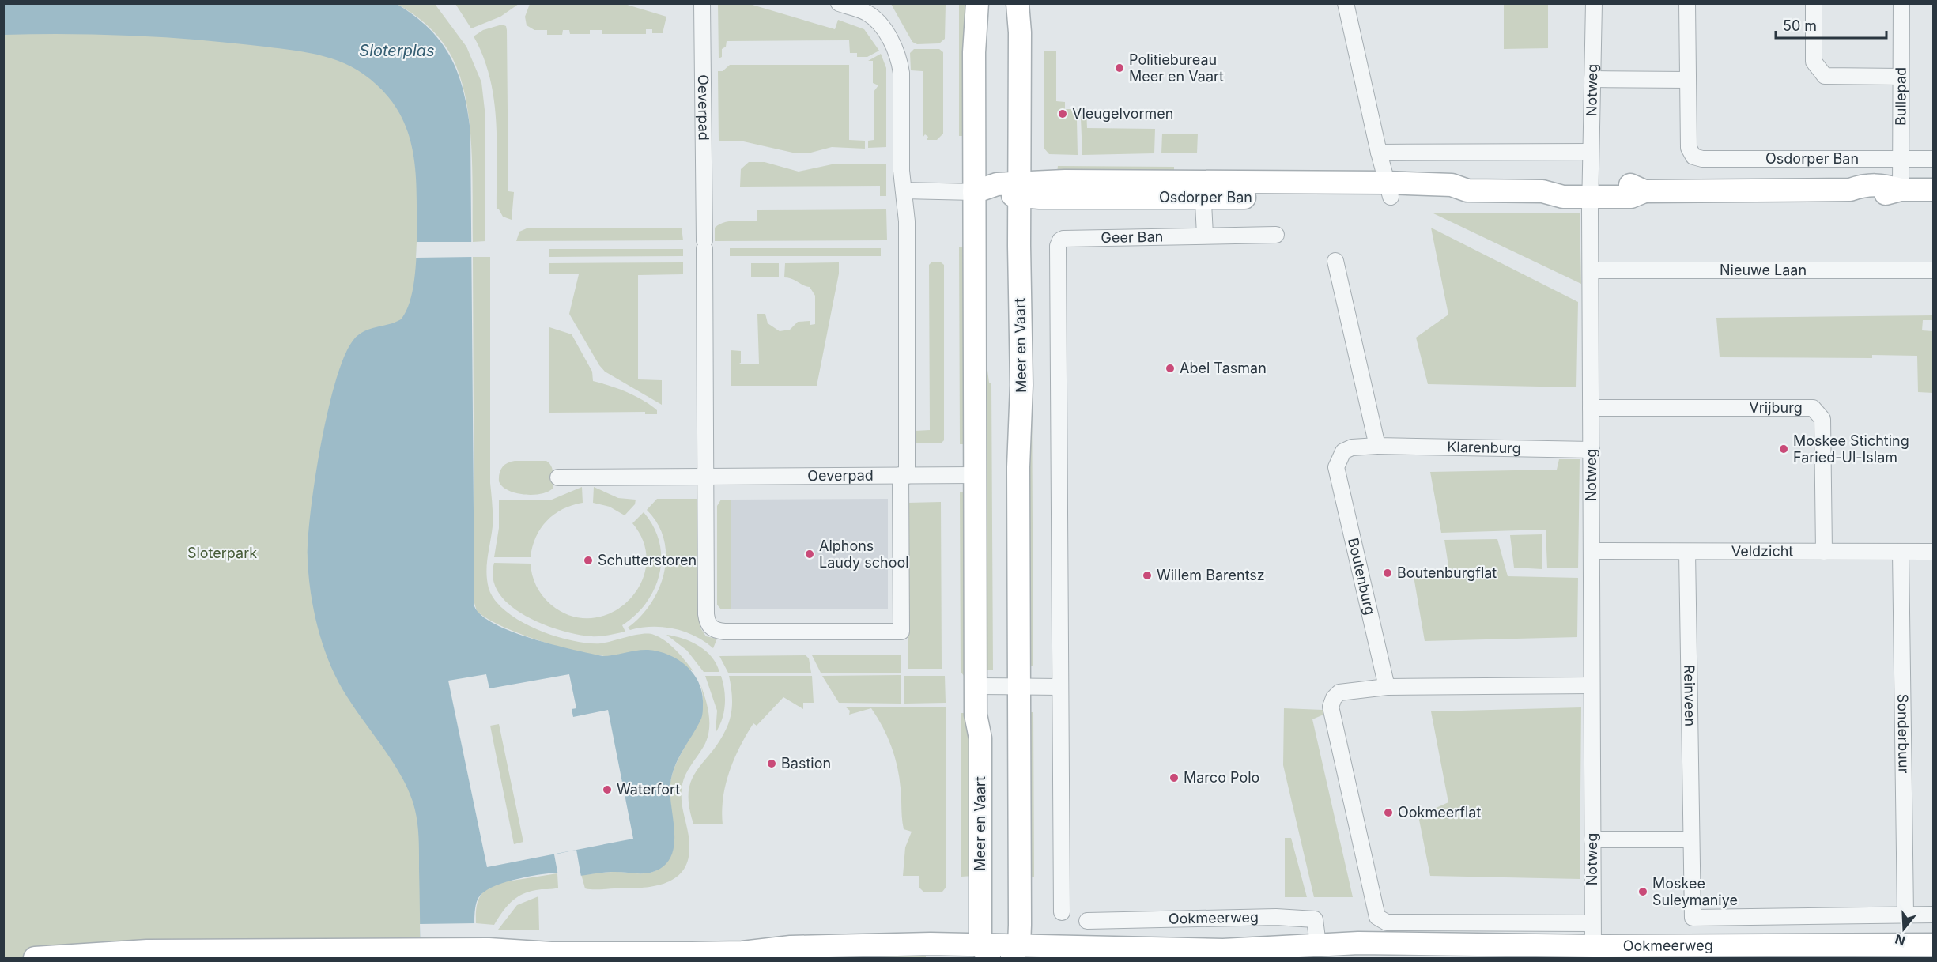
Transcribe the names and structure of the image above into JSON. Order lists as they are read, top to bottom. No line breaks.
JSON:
{"streets":{"main road":["Osdorper Ban","Meer en Vaart","Ookmeerweg"],"street":["Notweg","Bullepad","Oeverpad","Geer Ban","Nieuwe Laan","Vrijburg","Klarenburg","Veldzicht","Boutenburg","Reinveen","Sonderbuur"]},"crossings":[["Notweg","Osdorper Ban"],["Notweg","Nieuwe Laan"],["Notweg","Vrijburg"],["Notweg","Klarenburg"],["Notweg","Veldzicht"],["Notweg","Ookmeerweg"],["Bullepad","Osdorper Ban"],["Oeverpad","Meer en Vaart"],["Osdorper Ban","Meer en Vaart"],["Meer en Vaart","Ookmeerweg"],["Vrijburg","Veldzicht"],["Klarenburg","Boutenburg"],["Veldzicht","Reinveen"],["Veldzicht","Sonderbuur"],["Reinveen","Ookmeerweg"],["Sonderbuur","Ookmeerweg"]],"water":["Sloterplas"],"parks":["Sloterpark"],"places":["Politiebureau Meer en Vaart","Vleugelvormen","Abel Tasman","Moskee Stichting Faried-Ul-Islam","Alphons Laudy school","Schutterstoren","Boutenburgflat","Willem Barentsz","Bastion","Marco Polo","Waterfort","Ookmeerflat","Moskee Suleymaniye"],"scale_bar":"50 m","north":"bottom"}
